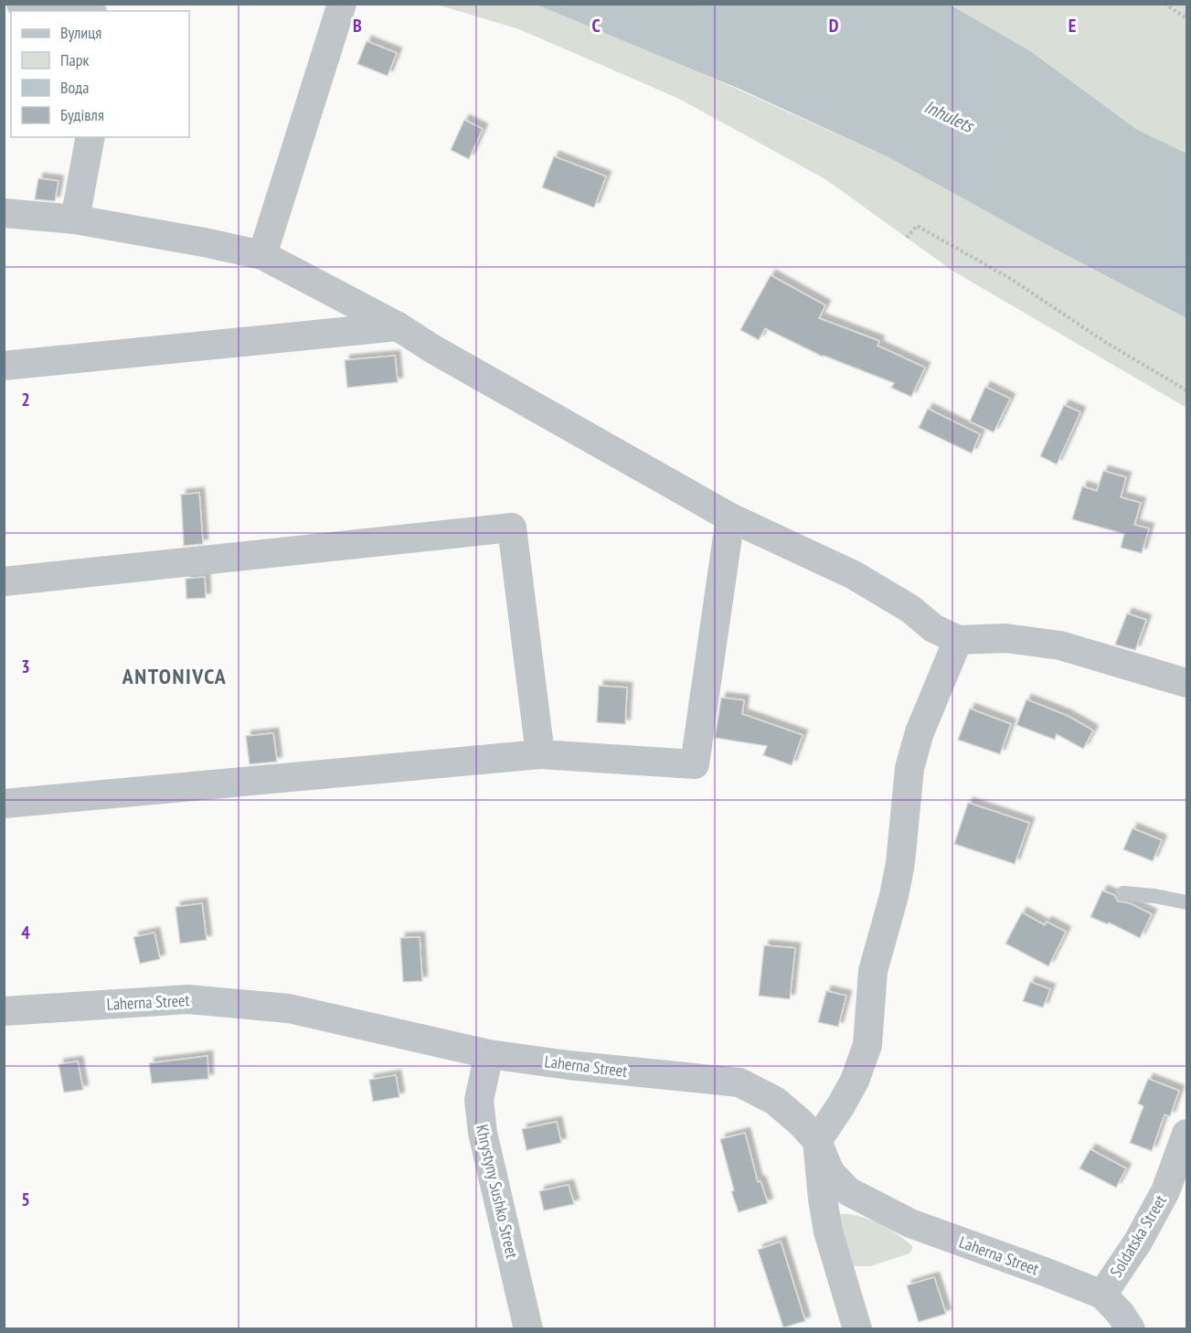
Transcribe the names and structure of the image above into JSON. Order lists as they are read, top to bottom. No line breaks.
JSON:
{"streets":{"street":["Laherna Street","Khrystyny Sushko Street","Soldatska Street"]},"crossings":[["Laherna Street","Khrystyny Sushko Street"],["Laherna Street","Soldatska Street"]],"districts":["ANTONIVCA"],"water":["Inhulets"],"legend":["Вулиця","Парк","Вода","Будівля"],"grid":{"columns":["B","C","D","E"],"rows":["2","3","4","5"]}}
